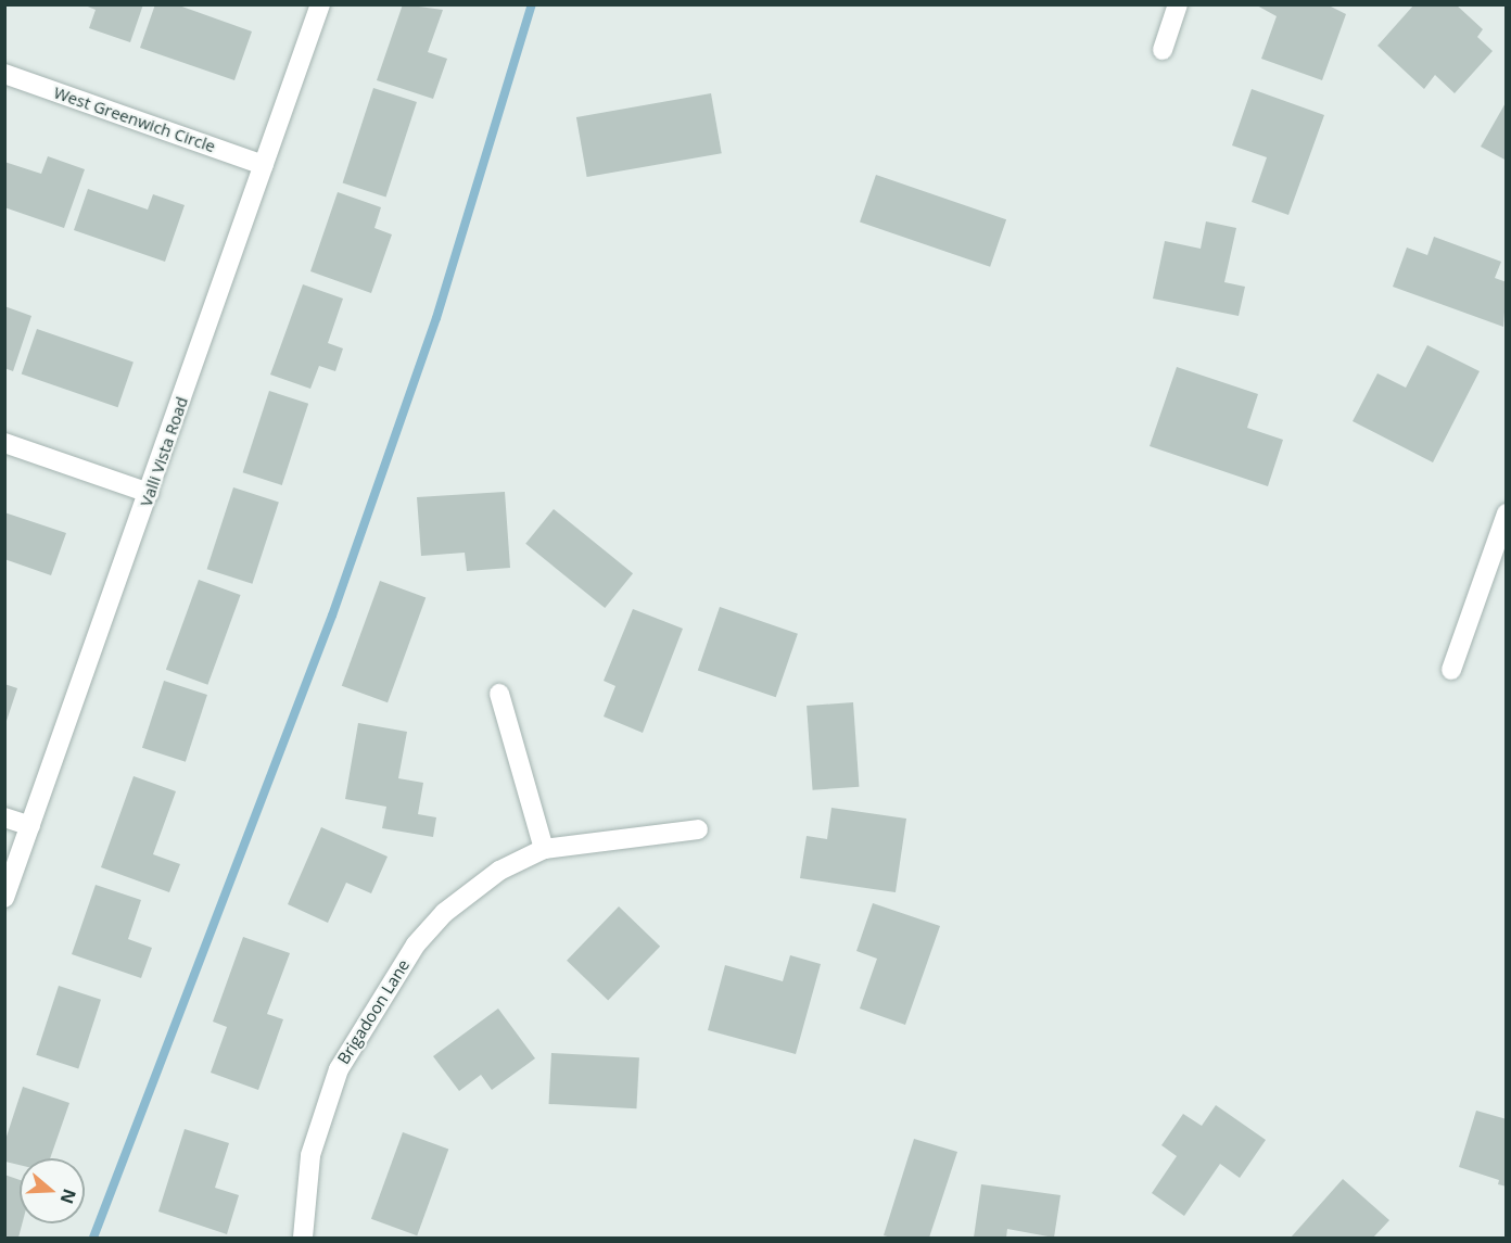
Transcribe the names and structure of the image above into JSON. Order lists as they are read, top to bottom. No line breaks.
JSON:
{"streets":{"street":["West Greenwich Circle","Valli Vista Road","Brigadoon Lane"]},"crossings":[["West Greenwich Circle","Valli Vista Road"]],"north":"right"}
